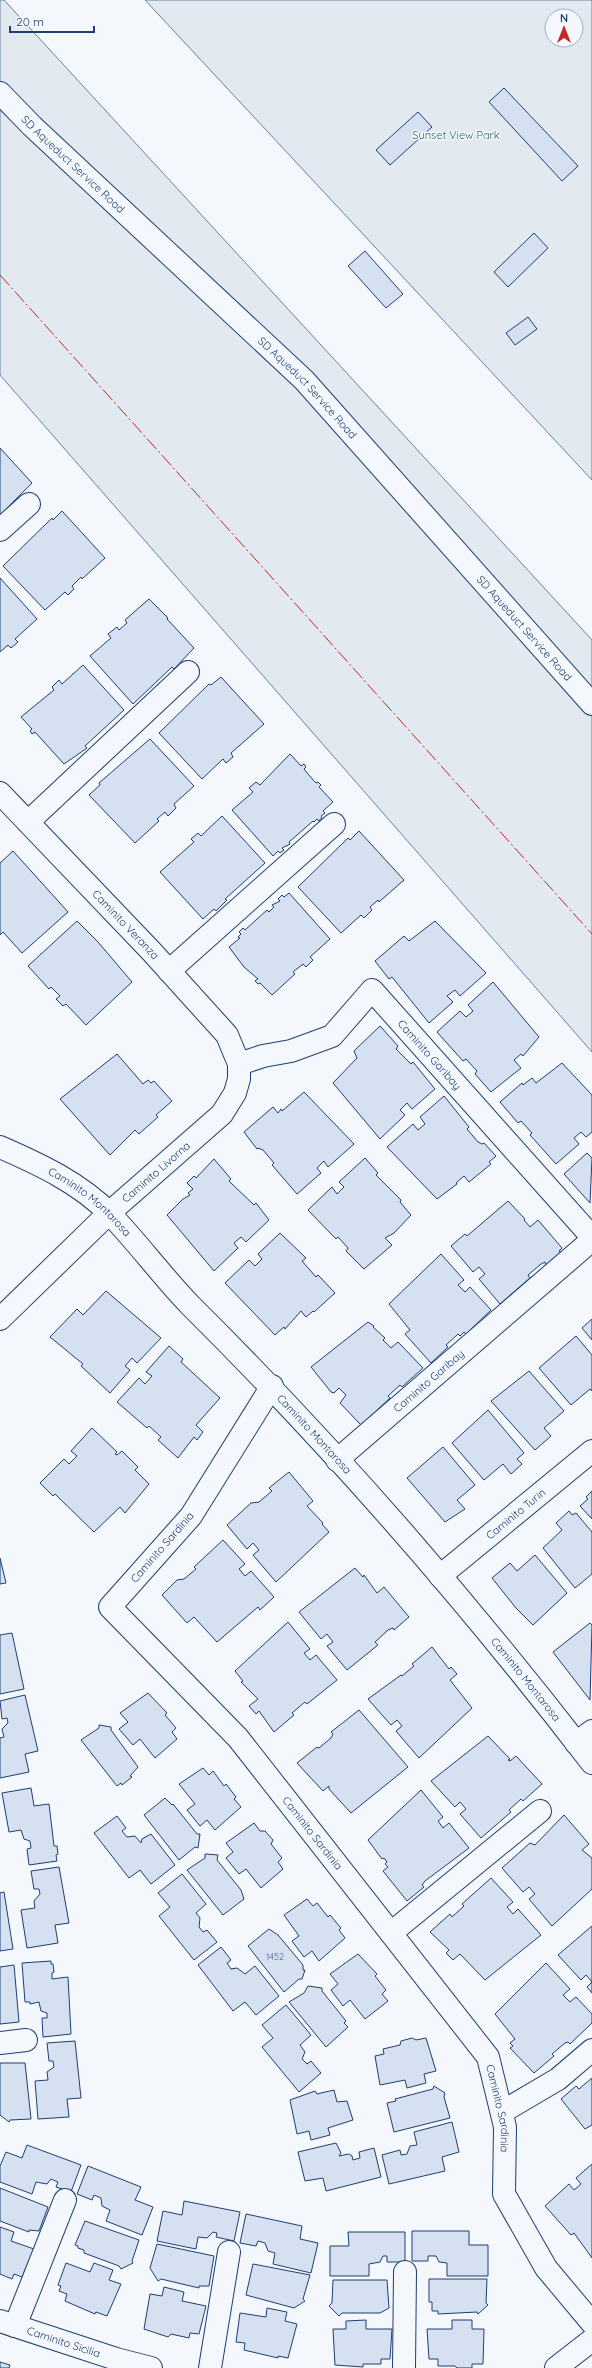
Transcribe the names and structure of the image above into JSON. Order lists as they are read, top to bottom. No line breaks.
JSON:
{"streets":{"street":["SD Aqueduct Service Road","Caminito Veranza","Caminito Garibay","Caminito Livorna","Caminito Montarosa","Caminito Turin","Caminito Sardinia","Caminito Sicilia"]},"crossings":[["Caminito Veranza","Caminito Garibay"],["Caminito Veranza","Caminito Livorna"],["Caminito Garibay","Caminito Livorna"],["Caminito Garibay","Caminito Montarosa"],["Caminito Livorna","Caminito Montarosa"],["Caminito Montarosa","Caminito Turin"],["Caminito Montarosa","Caminito Sardinia"]],"parks":["Sunset View Park"],"house_numbers":["1452"],"scale_bar":"20 m","north":"top"}
